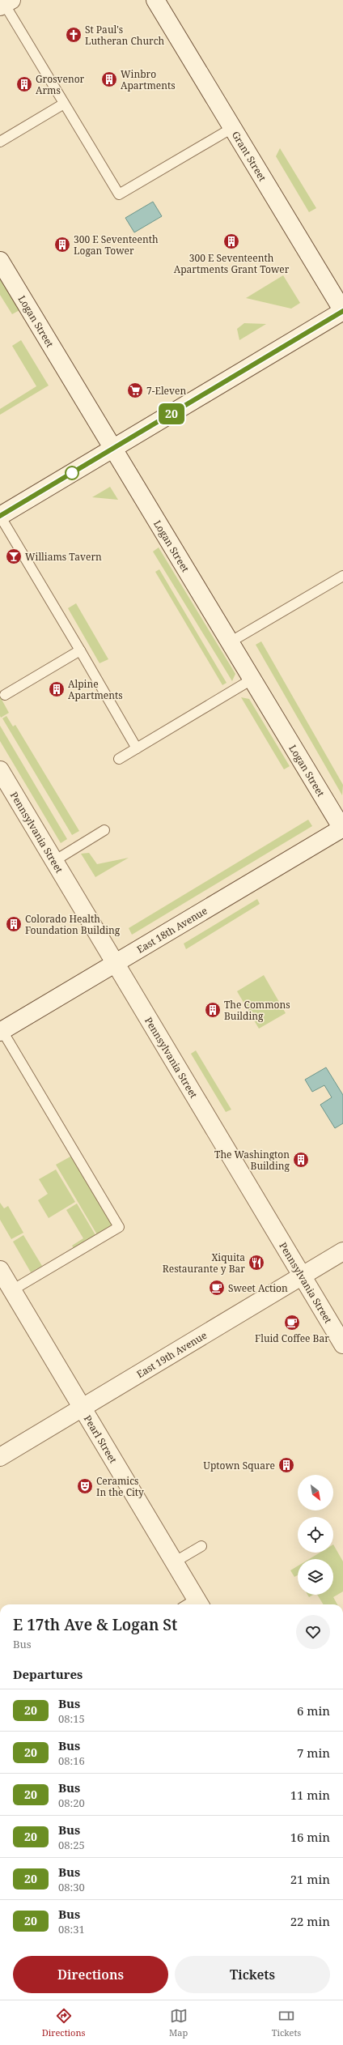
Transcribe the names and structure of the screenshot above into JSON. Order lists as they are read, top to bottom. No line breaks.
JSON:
{"streets":{"main road":["Grant Street","Logan Street","Pennsylvania Street","East 18th Avenue","East 19th Avenue","Pearl Street"]},"crossings":[["Logan Street","East 18th Avenue"],["Pennsylvania Street","East 18th Avenue"],["Pennsylvania Street","East 19th Avenue"],["East 19th Avenue","Pearl Street"]],"places":{"church":["St Paul's Lutheran Church"],"building":["Winbro Apartments","Grosvenor Arms","300 E Seventeenth Apartments Grant Tower","300 E Seventeenth Logan Tower","Alpine Apartments","Colorado Health Foundation Building","The Commons Building","The Washington Building","Uptown Square"],"supermarket":["7-Eleven"],"bar":["Williams Tavern"],"restaurant":["Xiquita Restaurante y Bar"],"cafe":["Sweet Action","Fluid Coffee Bar"],"theatre":["Ceramics In the City"]},"lines":["bus line 20"],"north":"bottom right","page":{"on_map":"20","heading":[["E 17th Ave & Logan St","Bus"],"Departures"],"list":[{"mark":"20","name":"Bus","note":"08:15","value":"6 min"},{"mark":"20","name":"Bus","note":"08:16","value":"7 min"},{"mark":"20","name":"Bus","note":"08:20","value":"11 min"},{"mark":"20","name":"Bus","note":"08:25","value":"16 min"},{"mark":"20","name":"Bus","note":"08:30","value":"21 min"},{"mark":"20","name":"Bus","note":"08:31","value":"22 min"}],"buttons":["Directions","Tickets"],"tabs":["Directions","Map","Tickets"]}}
